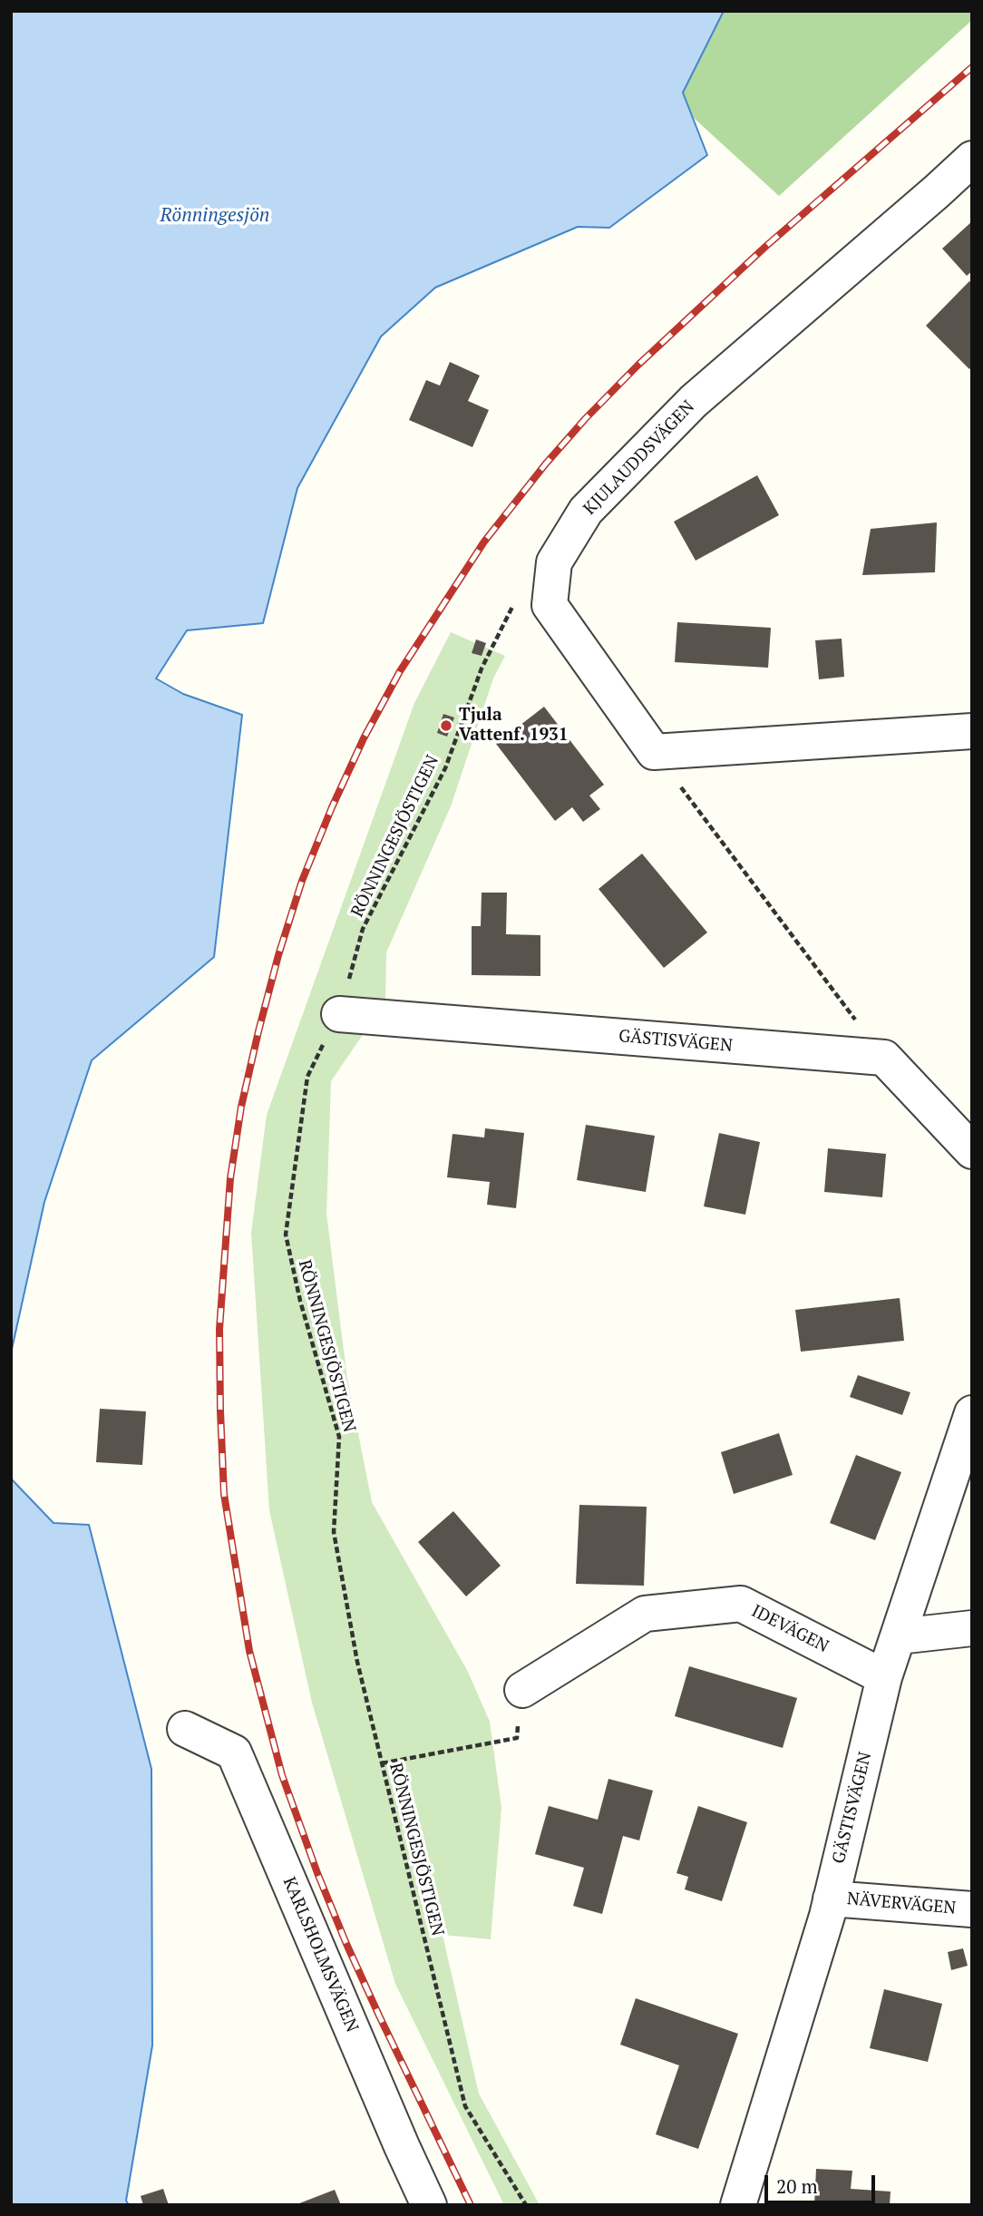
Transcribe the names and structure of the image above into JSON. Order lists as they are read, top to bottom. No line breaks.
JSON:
{"streets":{"street":["KJULAUDDSVÄGEN","GÄSTISVÄGEN","IDEVÄGEN","NÄVERVÄGEN","KARLSHOLMSVÄGEN"],"path":["RÖNNINGESJÖSTIGEN"]},"crossings":[["RÖNNINGESJÖSTIGEN","GÄSTISVÄGEN"],["GÄSTISVÄGEN","IDEVÄGEN"],["GÄSTISVÄGEN","NÄVERVÄGEN"]],"water":["Rönningesjön"],"places":["Tjula Vattenf. 1931"],"scale_bar":"20 m"}
